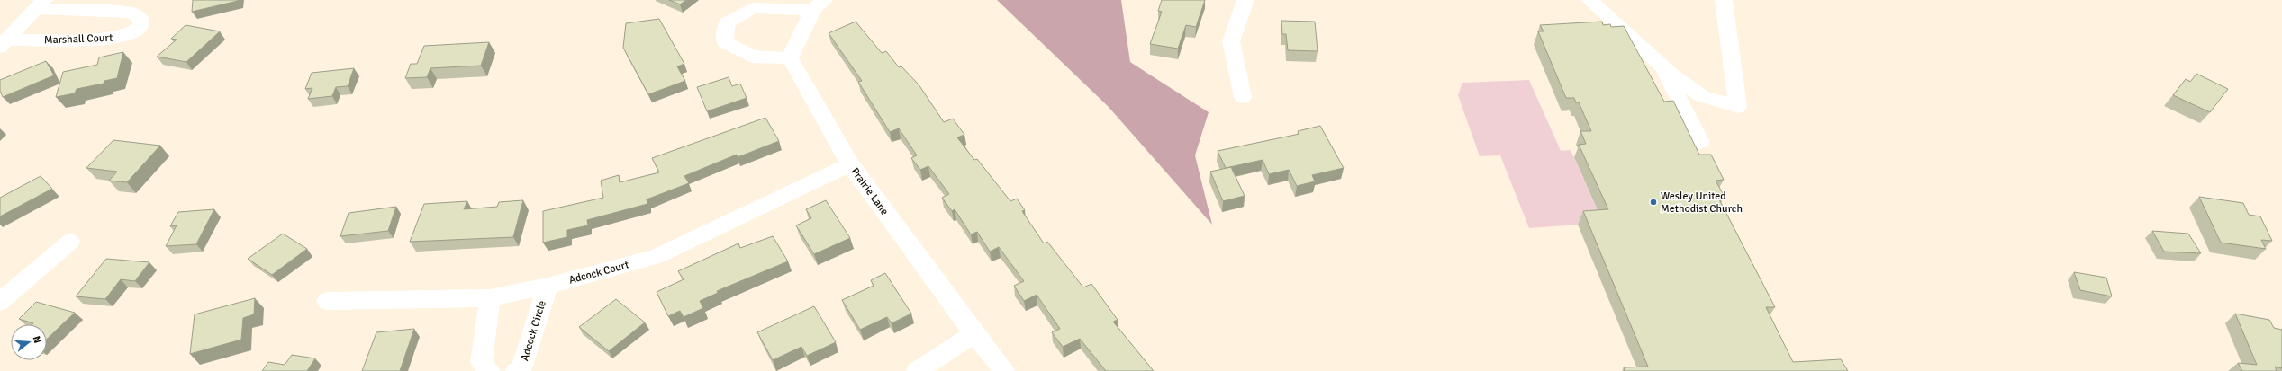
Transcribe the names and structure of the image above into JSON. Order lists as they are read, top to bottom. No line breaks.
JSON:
{"streets":{"street":["Marshall Court","Prairie Lane","Adcock Court","Adcock Circle"]},"crossings":[["Prairie Lane","Adcock Court"],["Adcock Court","Adcock Circle"]],"places":["Wesley United Methodist Church"],"north":"right"}
